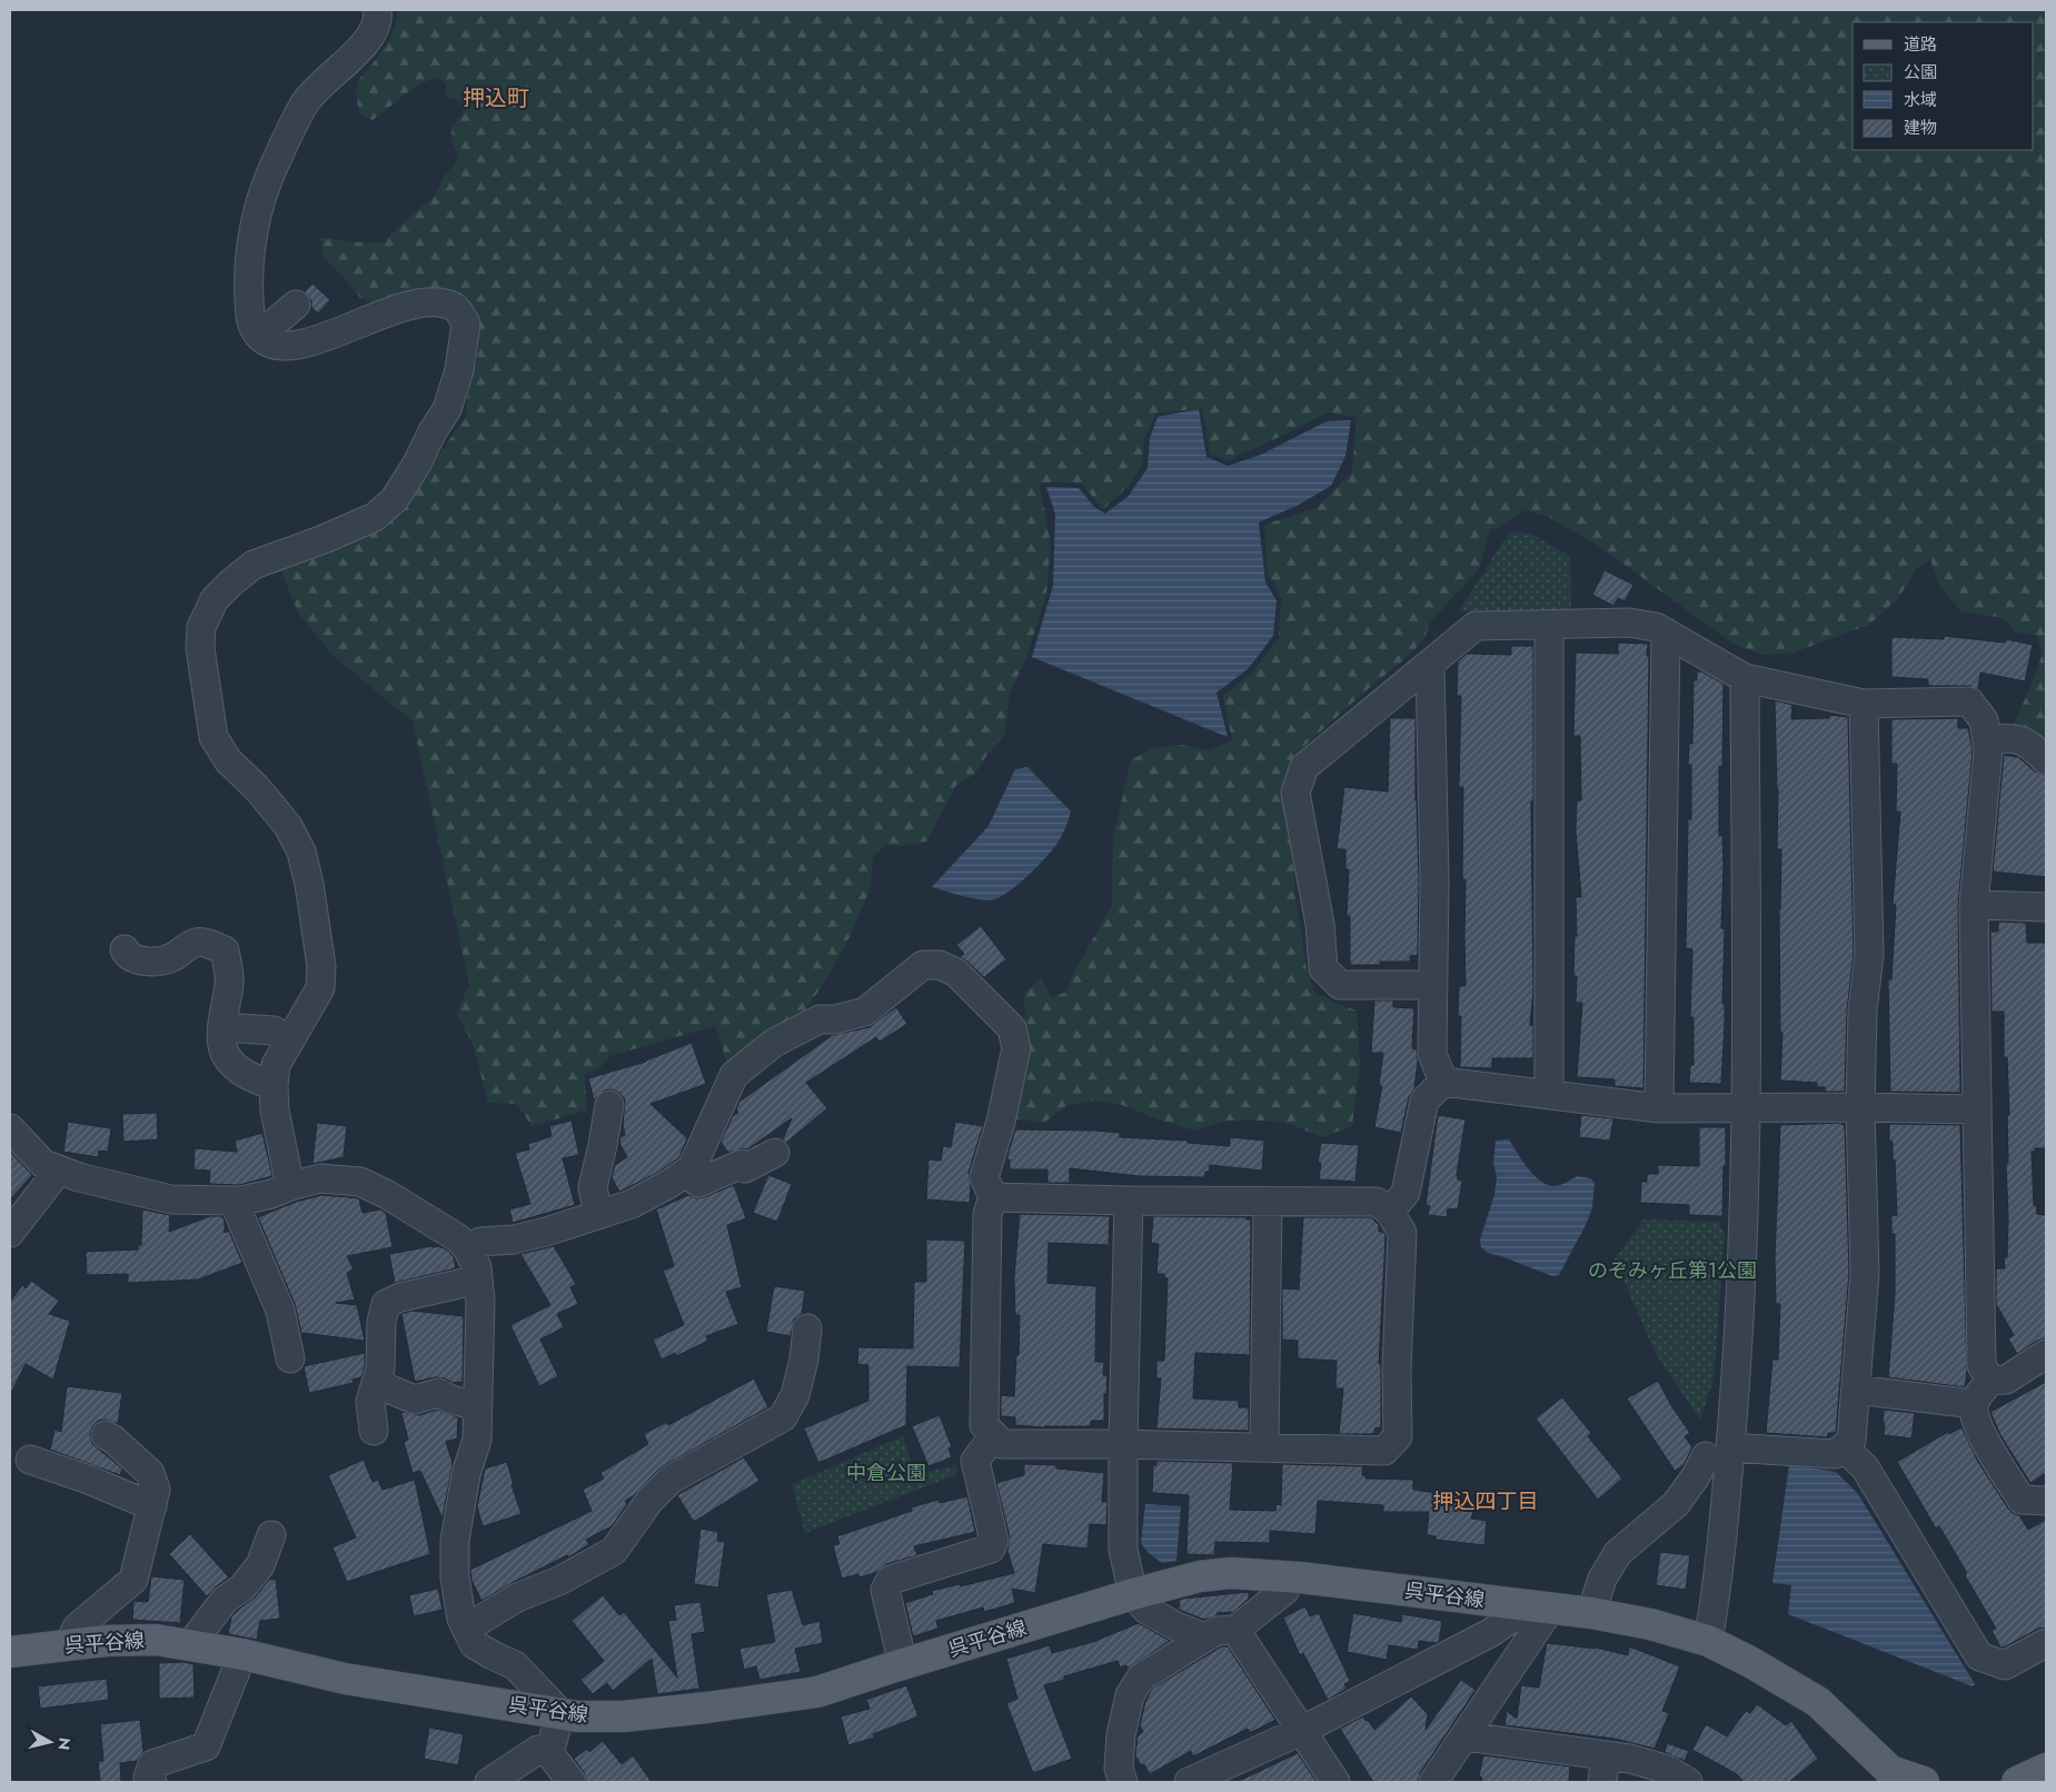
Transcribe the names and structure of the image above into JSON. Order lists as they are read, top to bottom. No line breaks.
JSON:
{"streets":{"main road":["呉平谷線"]},"districts":["押込町","押込四丁目"],"parks":["のぞみヶ丘第1公園","中倉公園"],"legend":["道路","公園","水域","建物"],"north":"right"}
